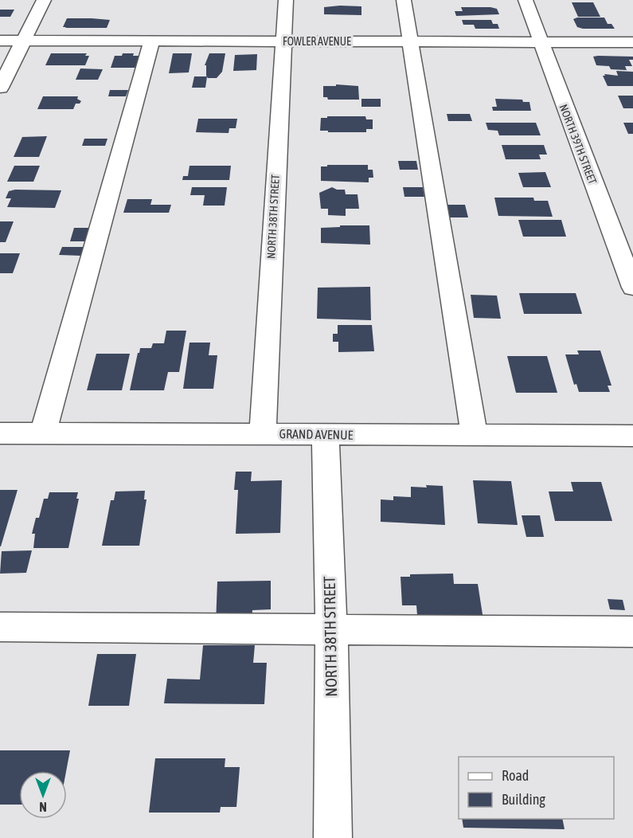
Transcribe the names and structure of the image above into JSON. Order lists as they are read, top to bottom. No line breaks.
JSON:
{"streets":{"street":["FOWLER AVENUE","NORTH 39TH STREET","NORTH 38TH STREET","GRAND AVENUE"]},"crossings":[["FOWLER AVENUE","NORTH 39TH STREET"],["FOWLER AVENUE","NORTH 38TH STREET"],["NORTH 38TH STREET","GRAND AVENUE"]],"legend":["Road","Building"],"north":"bottom"}
